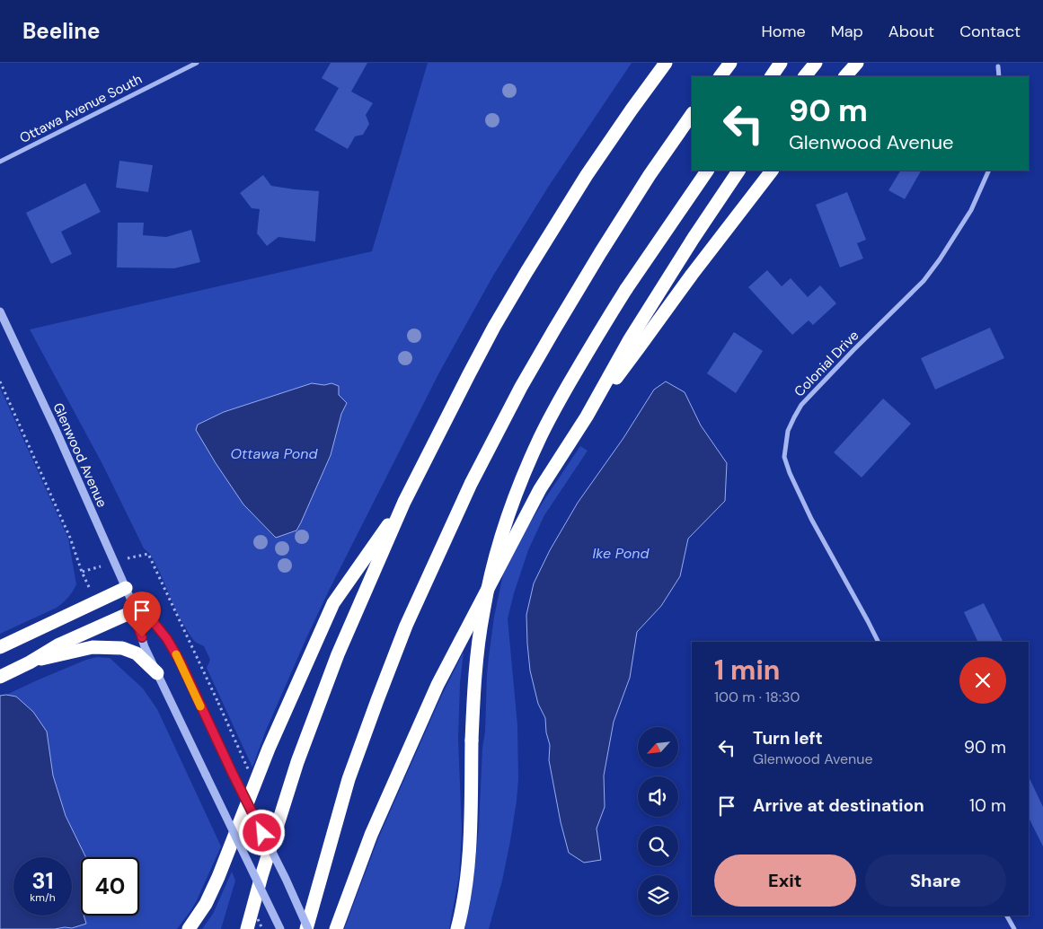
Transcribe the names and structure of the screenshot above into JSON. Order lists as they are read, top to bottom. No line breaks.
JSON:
{"streets":{"street":["Ottawa Avenue South","Colonial Drive","Glenwood Avenue"]},"water":["Ottawa Pond","Ike Pond"],"north":"bottom left","page":{"header":"Beeline","nav":["Home","Map","About","Contact"],"turn":["90 m","Glenwood Avenue"],"heading":["1 min","100 m · 18:30"],"list":[{"name":"Turn left","note":"Glenwood Avenue","value":"90 m"},{"name":"Arrive at destination","value":"10 m"}],"buttons":["Exit","Share"],"speed":"31 km/h","limit":"40"}}
